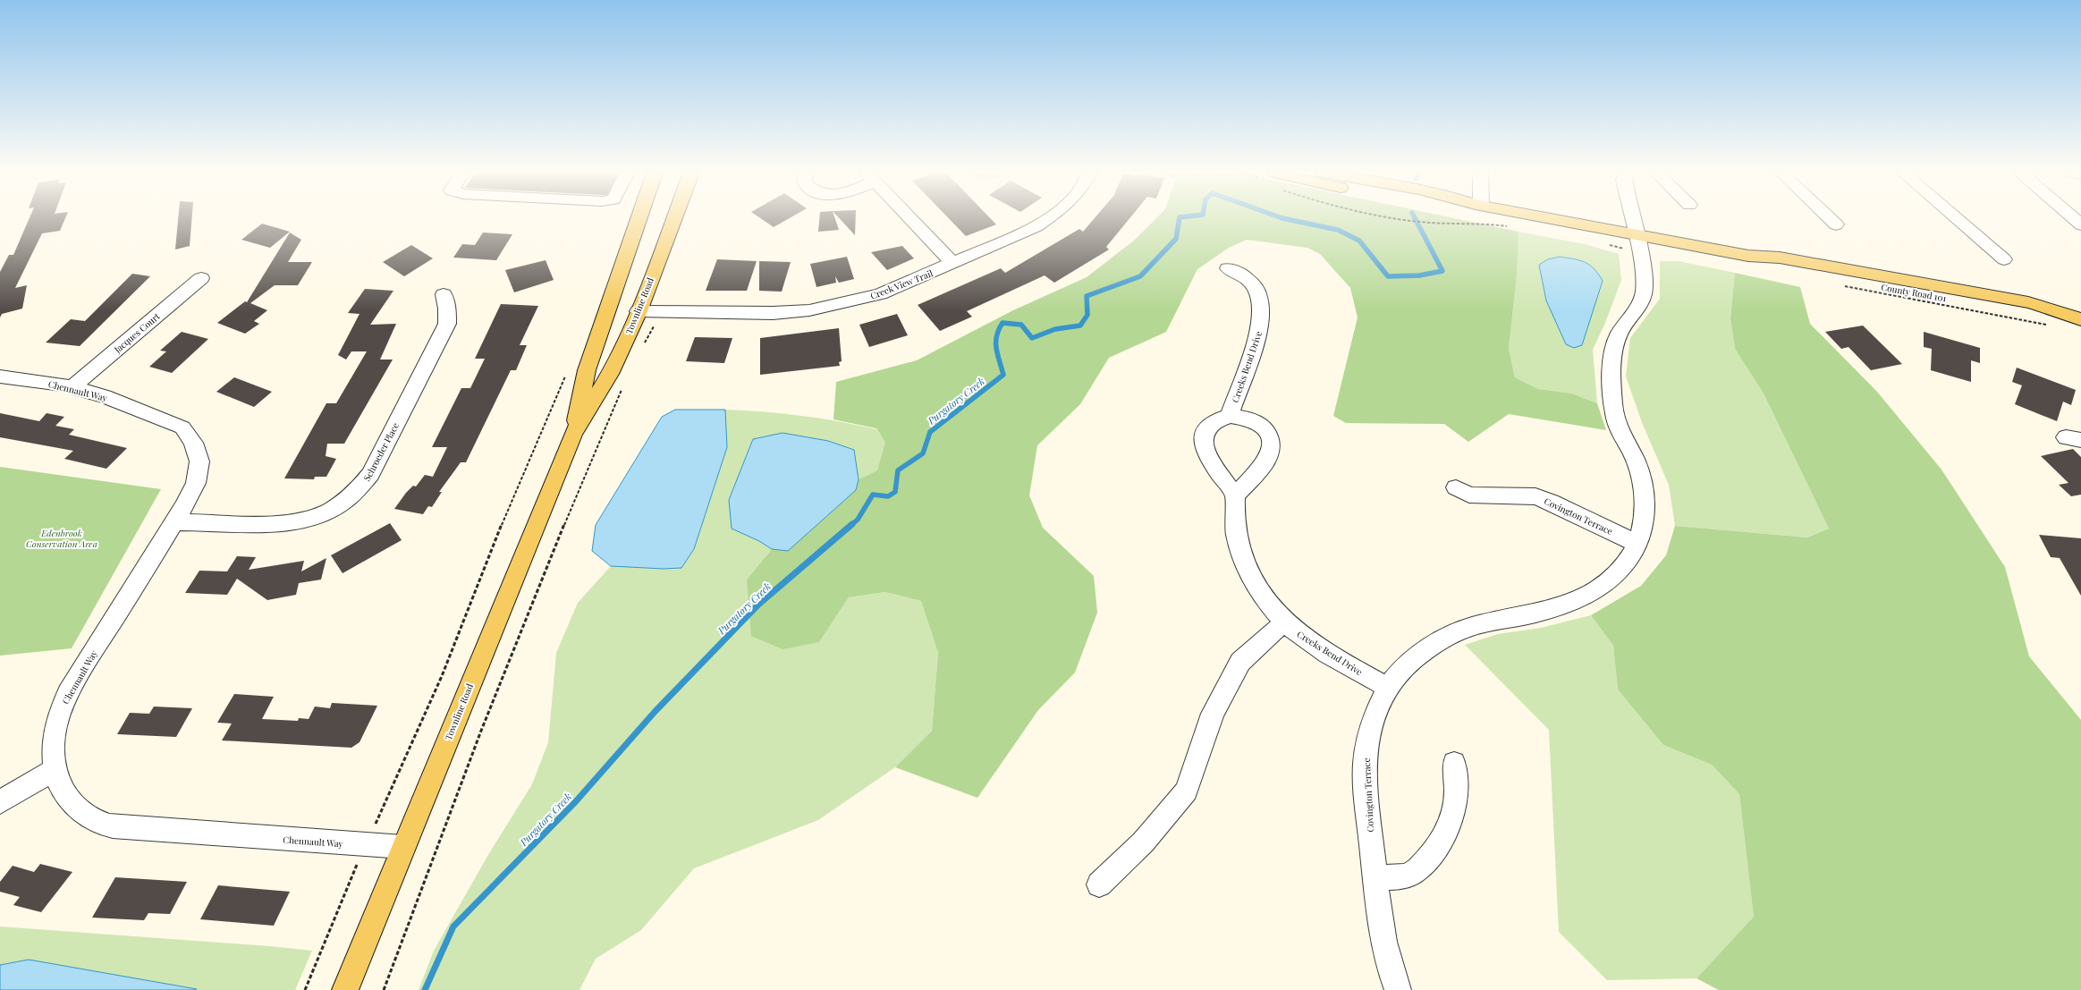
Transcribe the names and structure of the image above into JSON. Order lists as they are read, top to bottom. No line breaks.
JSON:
{"streets":{"main road":["County Road 101","Townline Road"],"street":["Creek View Trail","Jacques Court","Creeks Bend Drive","Chennault Way","Schroeder Place","Covington Terrace"]},"crossings":[["Creek View Trail","Townline Road"],["County Road 101","Covington Terrace"],["Townline Road","Chennault Way"],["Jacques Court","Chennault Way"],["Creeks Bend Drive","Covington Terrace"],["Chennault Way","Schroeder Place"]],"water":["Purgatory Creek"],"parks":["Edenbrook Conservation Area"]}
